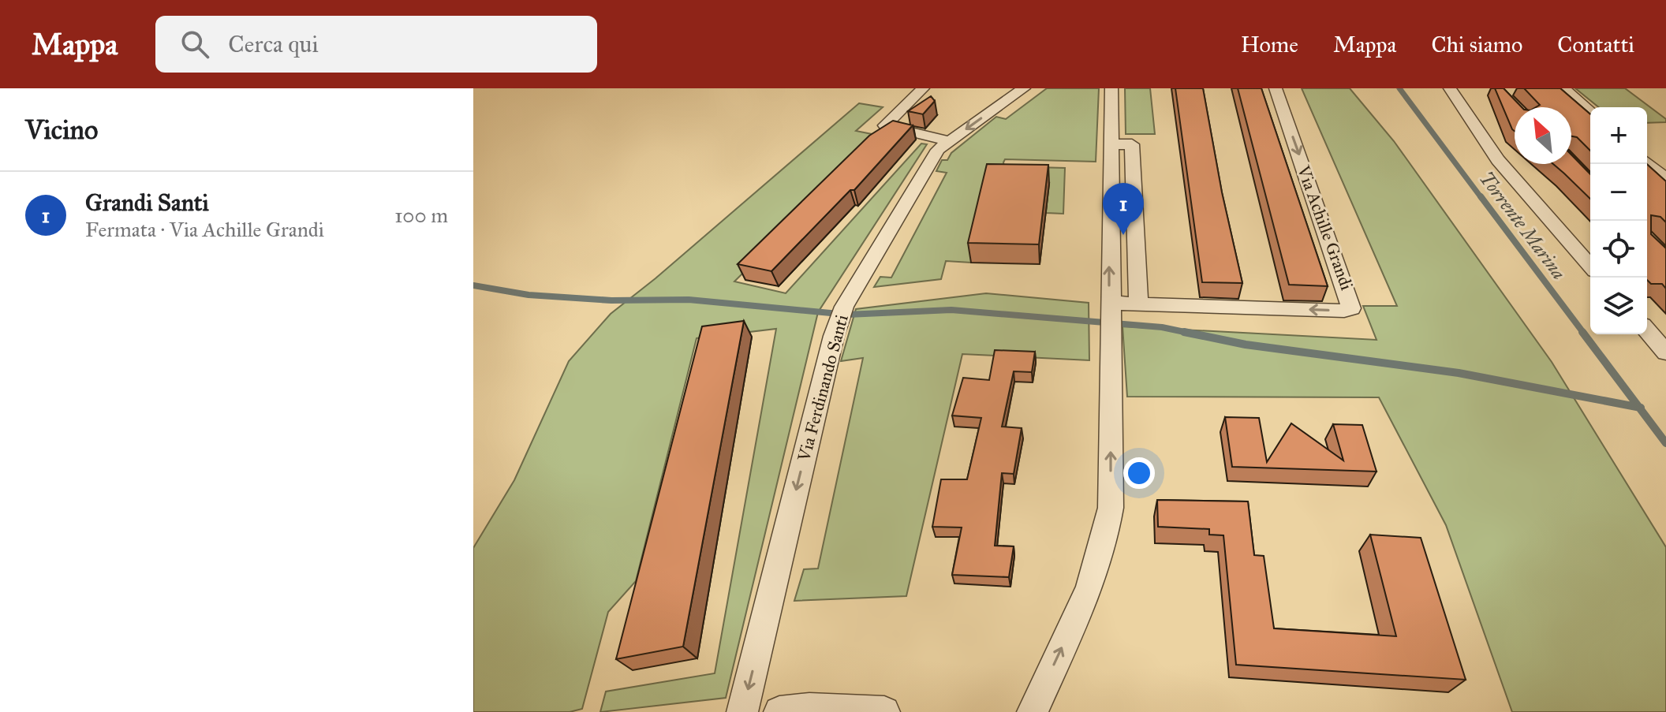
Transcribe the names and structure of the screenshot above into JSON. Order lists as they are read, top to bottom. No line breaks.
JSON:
{"streets":{"street":["Via Achille Grandi","Via Ferdinando Santi"]},"one_way":["Via Ferdinando Santi"],"water":["Torrente Marina"],"north":"top left","page":{"header":"Mappa","search":"Cerca qui","nav":["Home","Mappa","Chi siamo","Contatti"],"heading":"Vicino","map_buttons":["+","−"],"list":[{"mark":"1","name":"Grandi Santi","note":"Fermata · Via Achille Grandi","value":"100 m"}],"pins":"1"}}
